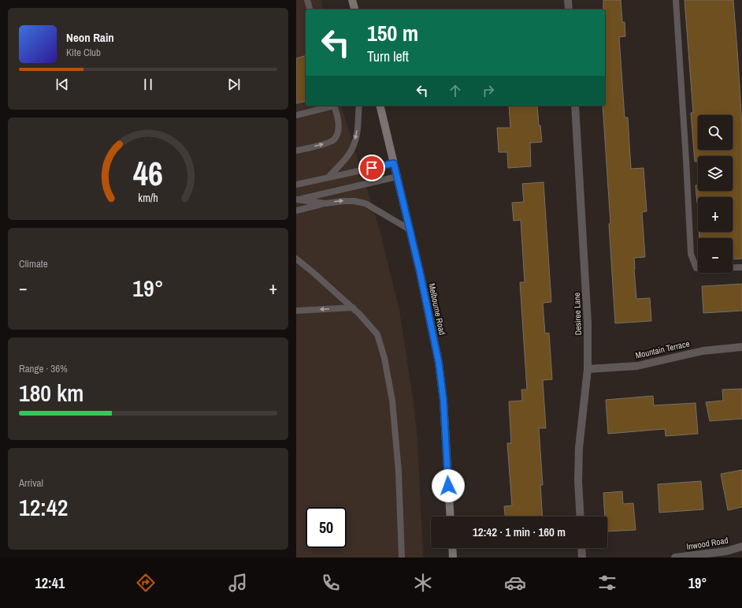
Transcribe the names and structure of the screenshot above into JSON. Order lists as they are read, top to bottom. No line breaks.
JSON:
{"streets":{"main road":["Melbourne Road"],"street":["Desiree Lane","Mountain Terrace","Inwood Road"]},"crossings":[["Desiree Lane","Mountain Terrace"]],"page":{"turn":["150 m","Turn left"],"song":["Neon Rain","Kite Club"],"map_buttons":["+","−"],"tile":["Climate",["Range · 36%","180 km"],["Arrival","12:42"]],"heat":["−","19°","+"],"limit":"50","trip":"12:42 · 1 min · 160 m","tabs":["12:41","19°"],"gauge":["46","km/h"]}}
